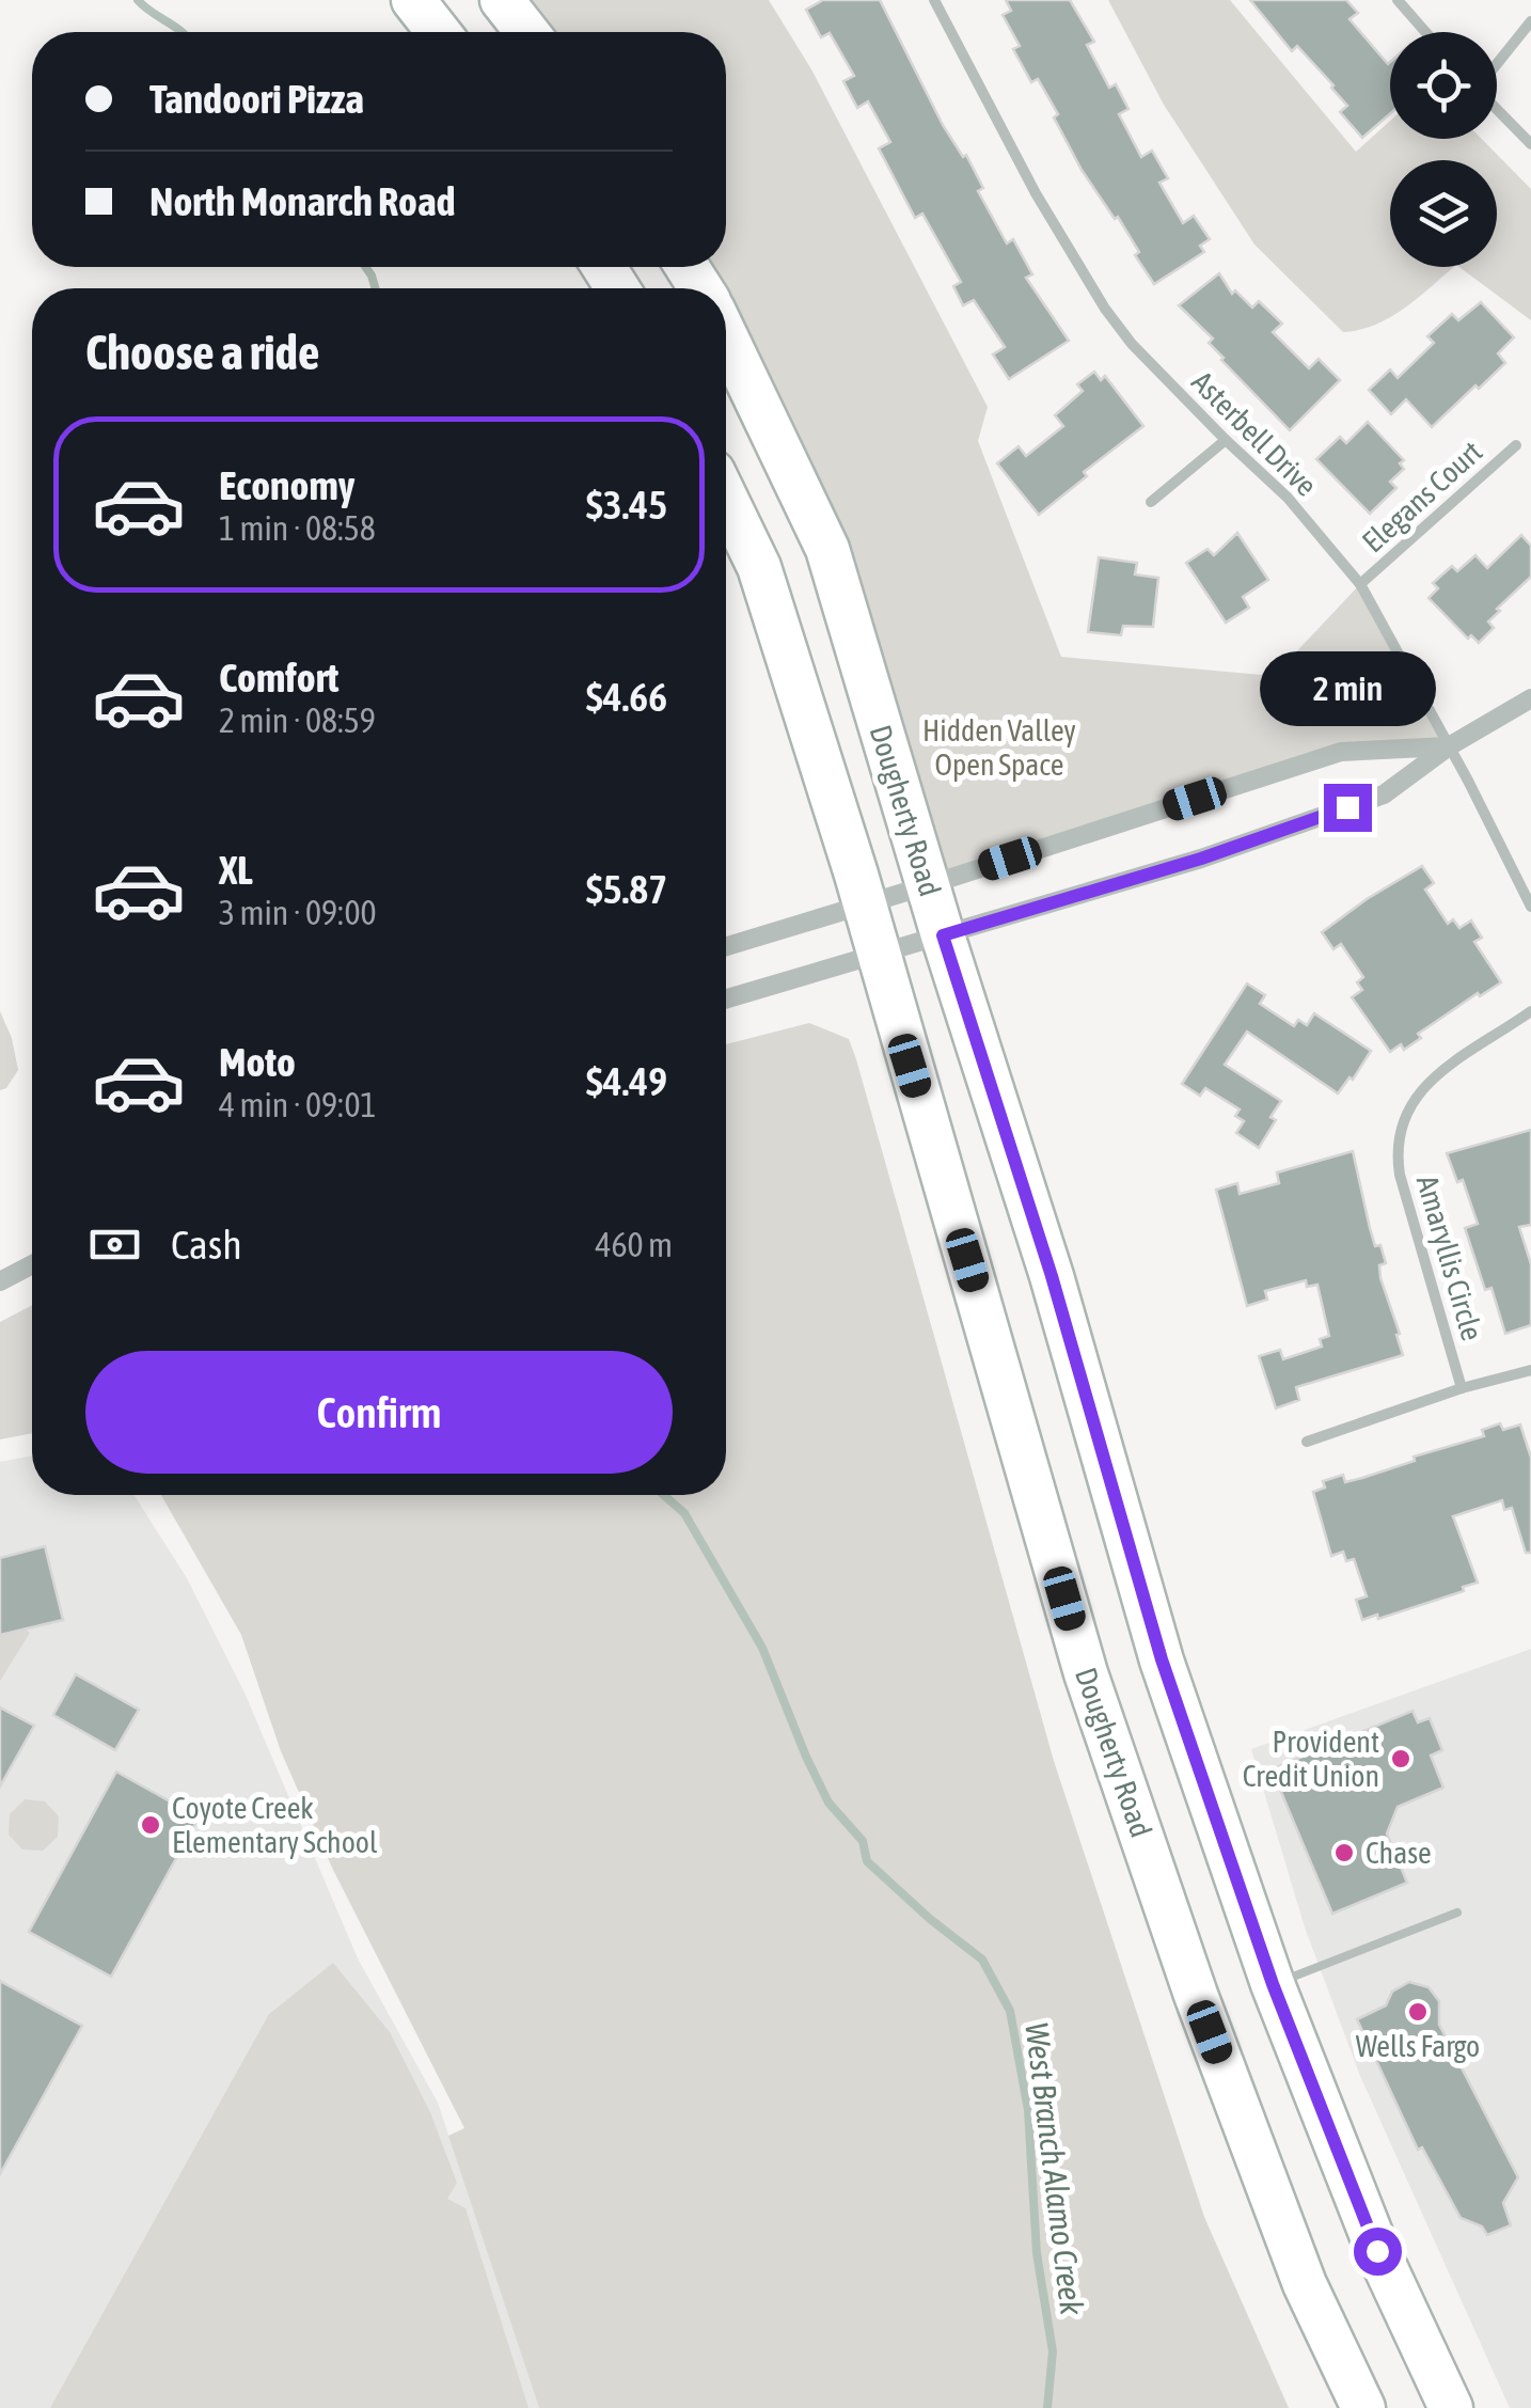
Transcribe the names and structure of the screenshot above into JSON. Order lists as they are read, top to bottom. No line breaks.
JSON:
{"streets":{"main road":["Dougherty Road"],"street":["Asterbell Drive","Elegans Court","Amaryllis Circle"]},"crossings":[["Asterbell Drive","Elegans Court"]],"water":["West Branch Alamo Creek"],"parks":["Hidden Valley Open Space"],"places":["Provident Credit Union","Coyote Creek Elementary School","Chase","Wells Fargo"],"page":{"banner":["Tandoori Pizza","North Monarch Road"],"heading":"Choose a ride","list":[{"name":"Economy","note":"1 min · 08:58","value":"$3.45"},{"name":"Comfort","note":"2 min · 08:59","value":"$4.66"},{"name":"XL","note":"3 min · 09:00","value":"$5.87"},{"name":"Moto","note":"4 min · 09:01","value":"$4.49"}],"bubble":"2 min","pay":["Cash","460 m"],"buttons":"Confirm"}}
